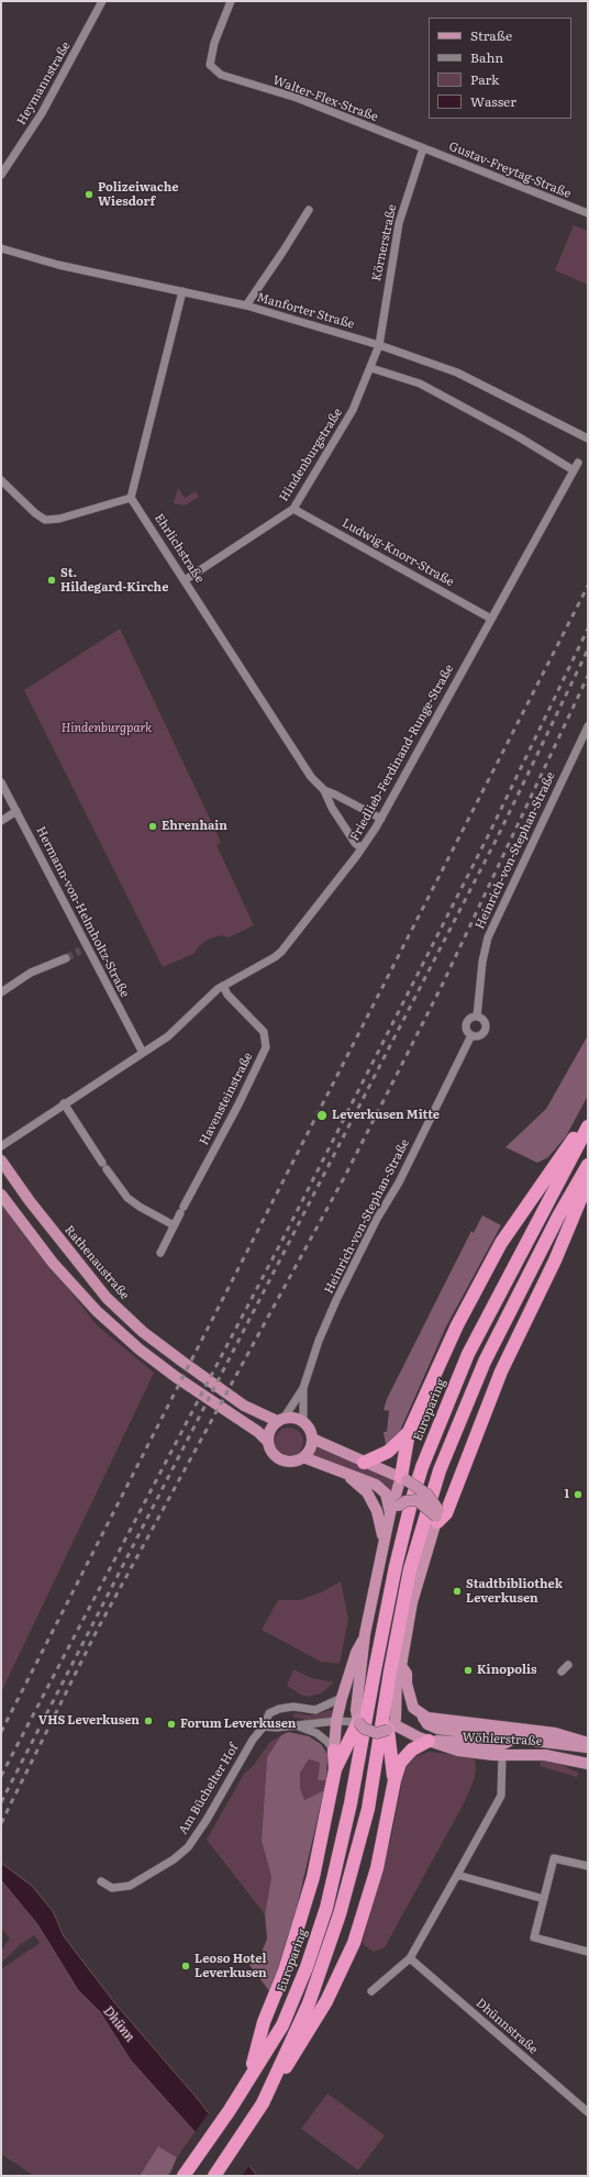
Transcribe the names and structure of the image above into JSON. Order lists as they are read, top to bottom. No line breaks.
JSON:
{"streets":{"highway":["Europaring"],"main road":["Rathenaustraße","Wöhlerstraße"],"street":["Heymannstraße","Walter-Flex-Straße","Gustav-Freytag-Straße","Körnerstraße","Manforter Straße","Hindenburgstraße","Ehrlichstraße","Ludwig-Knorr-Straße","Friedlieb-Ferdinand-Runge-Straße","Heinrich-von-Stephan-Straße","Hermann-von-Helmholtz-Straße","Havensteinstraße","Am Büchelter Hof","Dhünnstraße"]},"crossings":[["Walter-Flex-Straße","Gustav-Freytag-Straße"],["Walter-Flex-Straße","Körnerstraße"],["Gustav-Freytag-Straße","Körnerstraße"],["Körnerstraße","Manforter Straße"],["Körnerstraße","Hindenburgstraße"],["Manforter Straße","Hindenburgstraße"],["Hindenburgstraße","Ehrlichstraße"],["Hindenburgstraße","Ludwig-Knorr-Straße"],["Ehrlichstraße","Friedlieb-Ferdinand-Runge-Straße"],["Ludwig-Knorr-Straße","Friedlieb-Ferdinand-Runge-Straße"],["Friedlieb-Ferdinand-Runge-Straße","Hermann-von-Helmholtz-Straße"],["Friedlieb-Ferdinand-Runge-Straße","Havensteinstraße"],["Heinrich-von-Stephan-Straße","Rathenaustraße"]],"water":["Dhünn"],"parks":["Hindenburgpark"],"places":["Polizeiwache Wiesdorf","St. Hildegard-Kirche","Ehrenhain","Leverkusen Mitte","1","Stadtbibliothek Leverkusen","Kinopolis","VHS Leverkusen","Forum Leverkusen","Leoso Hotel Leverkusen"],"legend":["Straße","Bahn","Park","Wasser"]}
